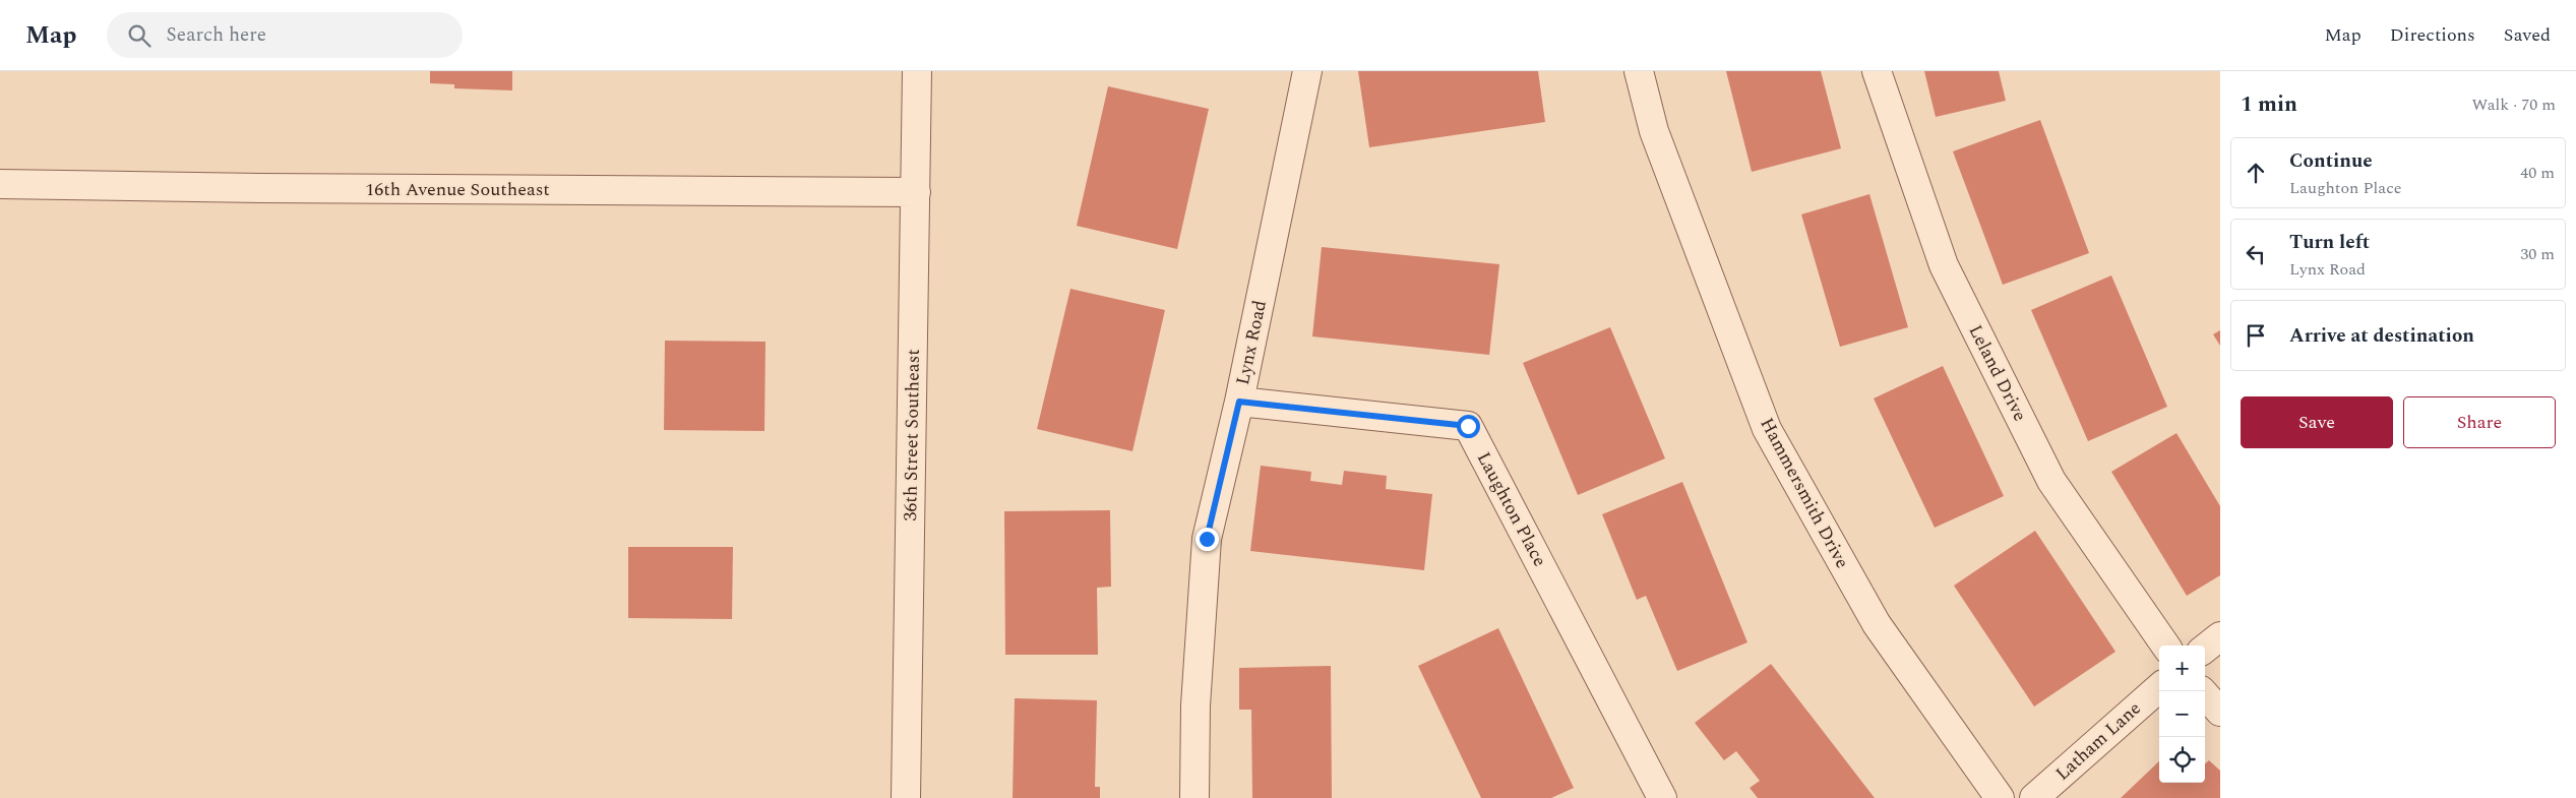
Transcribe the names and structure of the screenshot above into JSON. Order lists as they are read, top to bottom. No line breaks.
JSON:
{"streets":{"street":["16th Avenue Southeast","Lynx Road","Leland Drive","36th Street Southeast","Hammersmith Drive","Laughton Place","Latham Lane"]},"crossings":[["16th Avenue Southeast","36th Street Southeast"],["Lynx Road","Laughton Place"]],"page":{"header":"Map","search":"Search here","nav":["Map","Directions","Saved"],"heading":["1 min","Walk · 70 m"],"list":[["Continue","Laughton Place","40 m"],["Turn left","Lynx Road","30 m"],"Arrive at destination"],"buttons":["Save","Share"],"map_buttons":["+","−"]}}
